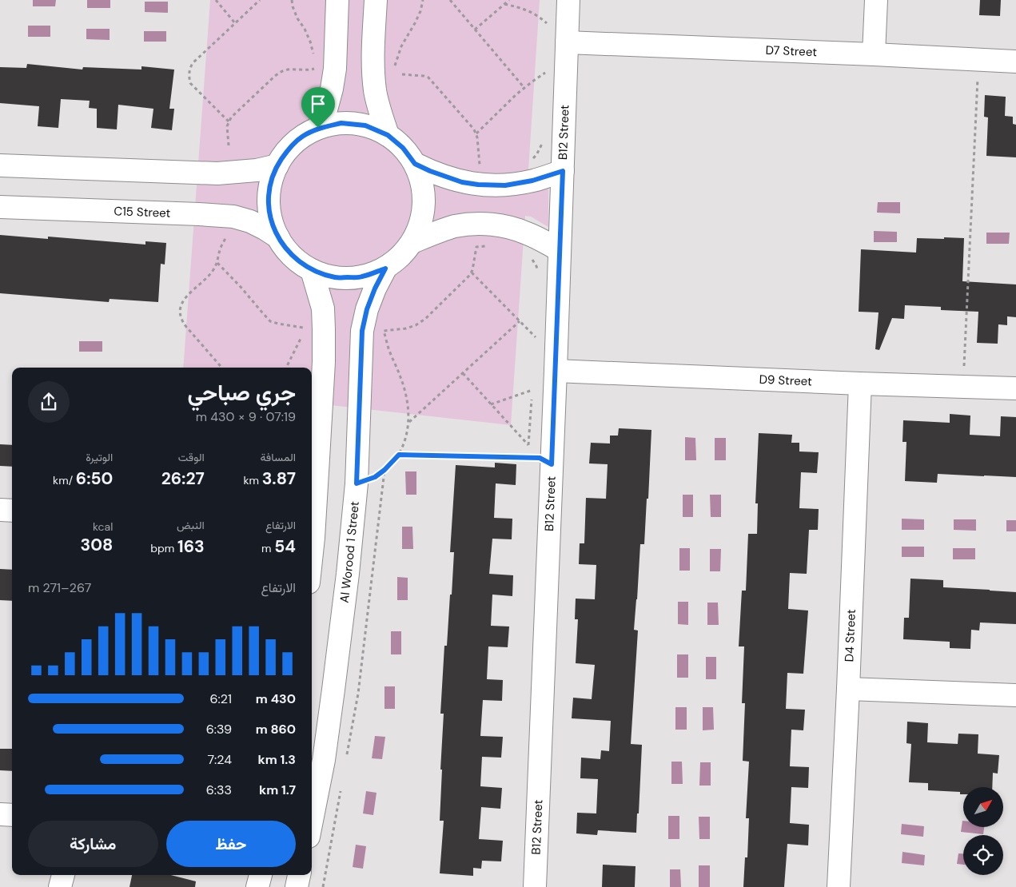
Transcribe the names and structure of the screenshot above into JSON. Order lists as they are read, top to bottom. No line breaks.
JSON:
{"streets":{"street":["D7 Street","B12 Street","C15 Street","D9 Street","Al Worood 1 Street","D4 Street"]},"crossings":[["D7 Street","B12 Street"],["B12 Street","D9 Street"],["D9 Street","D4 Street"]],"north":"top right","page":{"heading":["جري صباحي","07:19 · 9 × 430 m"],"stats":[["المسافة","3.87 km"],["الوقت","26:27"],["الوتيرة","6:50 /km"],["الارتفاع","54 m"],["النبض","163 bpm"],["kcal","308"]],"chart":["الارتفاع","267–271 m"],"list":[{"name":"430 m","note":"6:21"},{"name":"860 m","note":"6:39"},{"name":"1.3 km","note":"7:24"},{"name":"1.7 km","note":"6:33"}],"buttons":["حفظ","مشاركة"]}}
